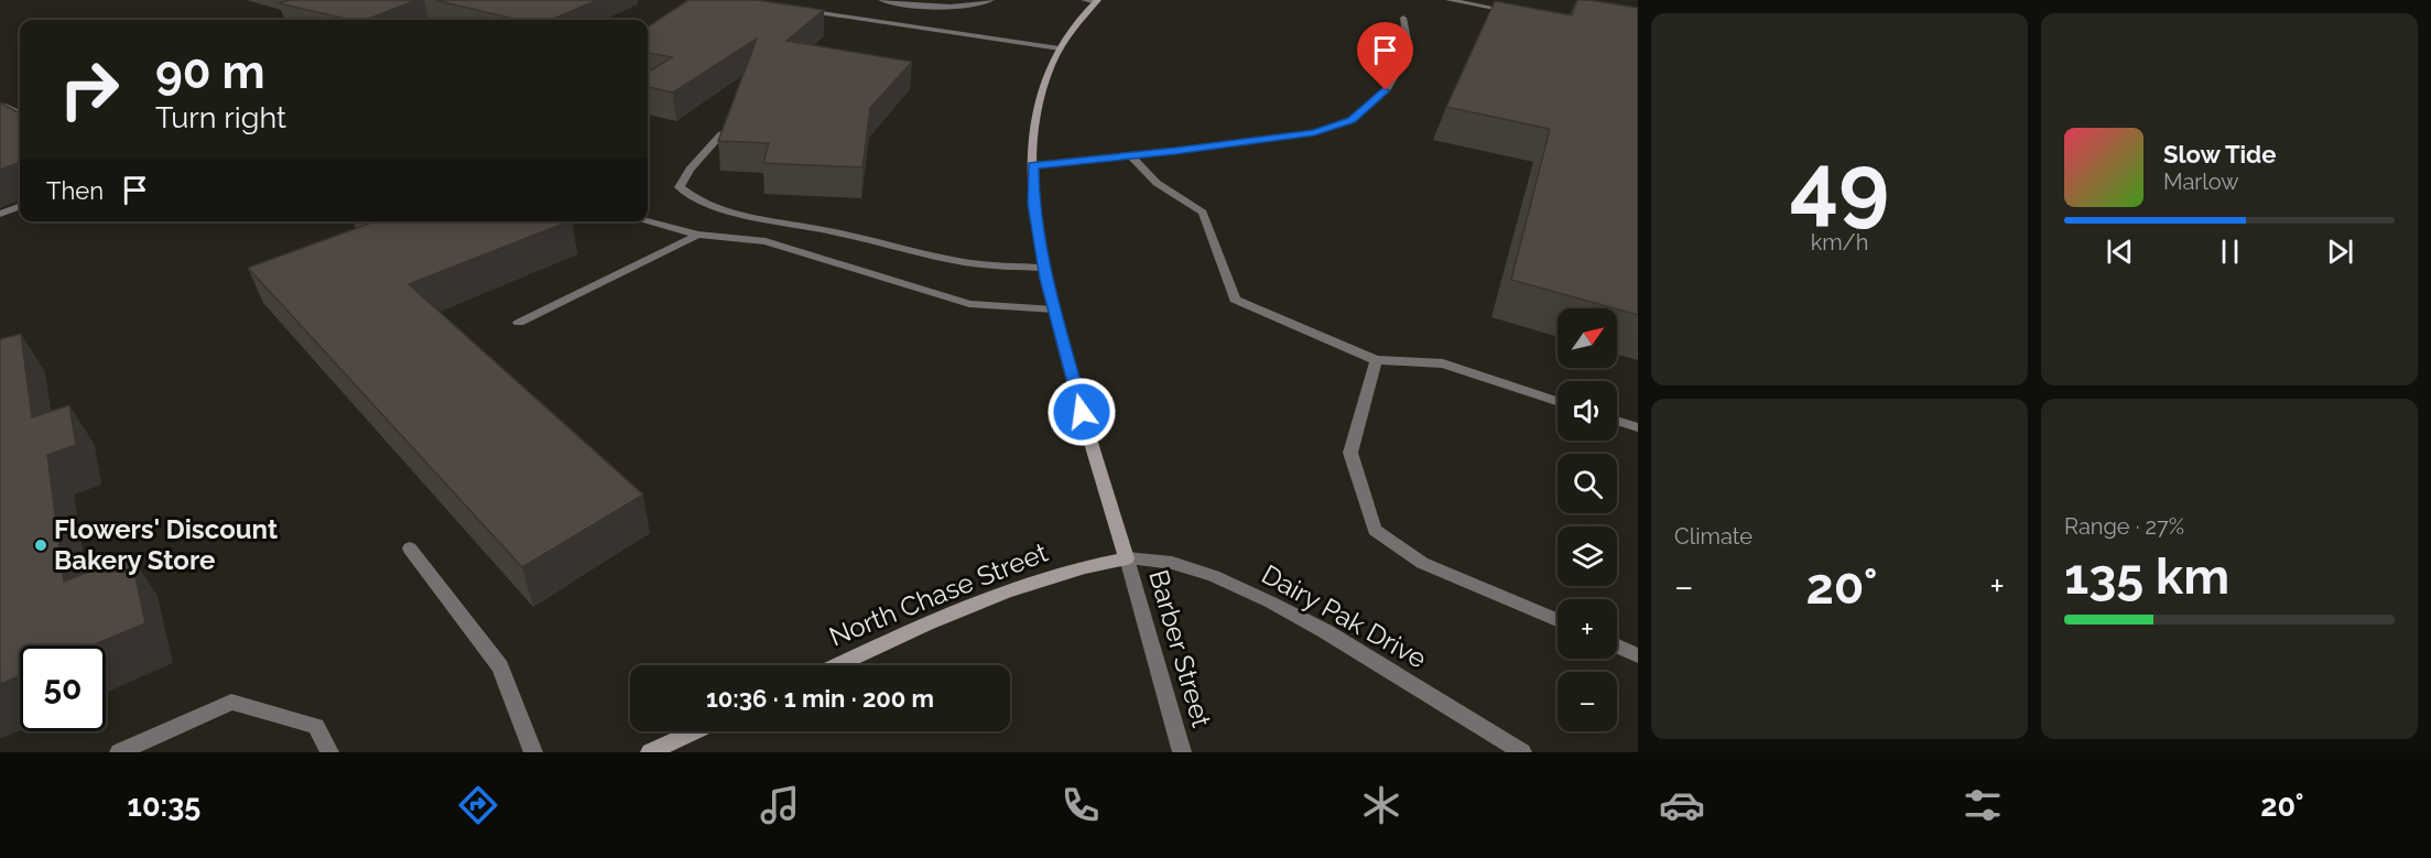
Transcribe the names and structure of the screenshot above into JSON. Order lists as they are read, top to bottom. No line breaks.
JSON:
{"streets":{"main road":["North Chase Street"],"street":["Dairy Pak Drive","Barber Street"]},"crossings":[["North Chase Street","Dairy Pak Drive"],["North Chase Street","Barber Street"],["Dairy Pak Drive","Barber Street"]],"places":["Flowers' Discount Bakery Store"],"north":"top right","page":{"tile":[["49","km/h"],"Climate",["Range · 27%","135 km"]],"turn":["90 m","Turn right"],"song":["Slow Tide","Marlow"],"then":"Then","map_buttons":["+","−"],"heat":["−","20°","+"],"limit":"50","trip":"10:36 · 1 min · 200 m","tabs":["10:35","20°"]}}
